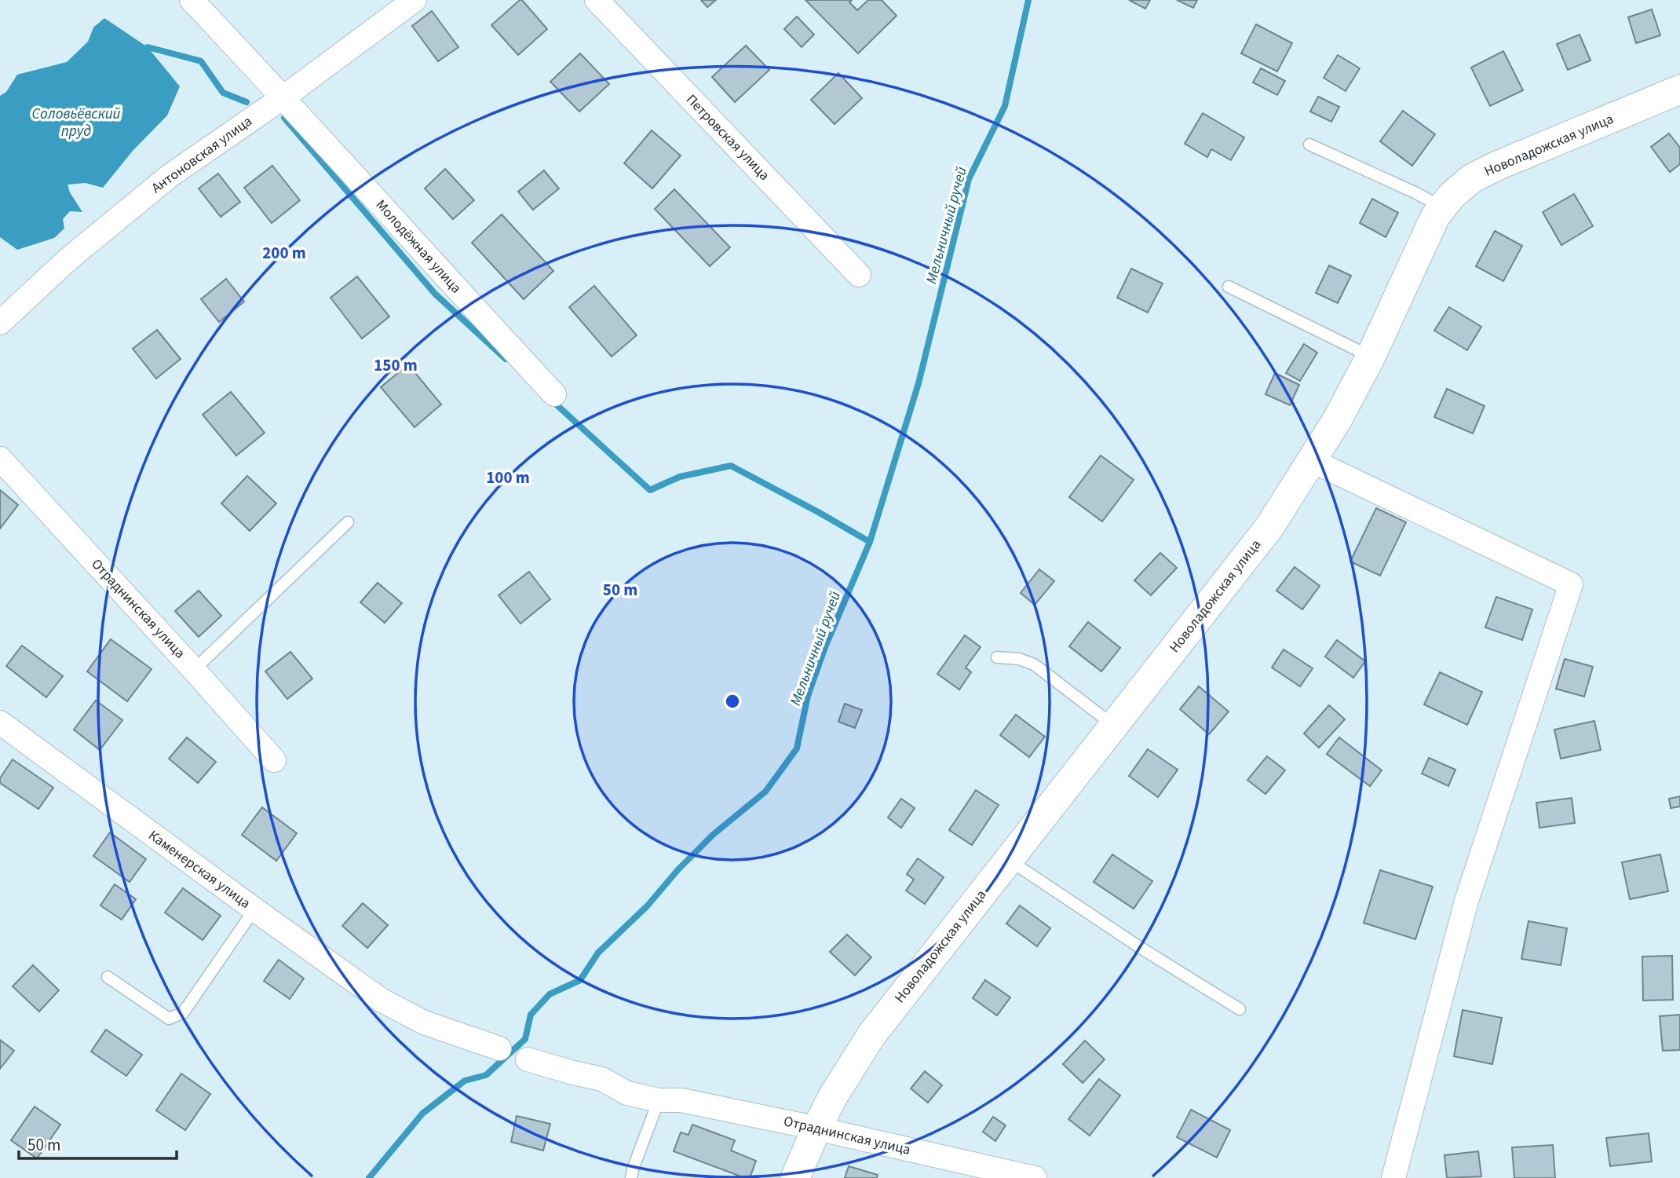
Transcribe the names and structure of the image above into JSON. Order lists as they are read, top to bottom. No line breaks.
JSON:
{"streets":{"street":["Петровская улица","Новоладожская улица","Антоновская улица","Молодёжная улица","Отраднинская улица","Каменерская улица"]},"crossings":[["Новоладожская улица","Отраднинская улица"],["Антоновская улица","Молодёжная улица"]],"water":["Соловьёвский пруд","Мельничный ручей"],"scale_bar":"50 m","rings":["200 m","150 m","100 m","50 m"]}
